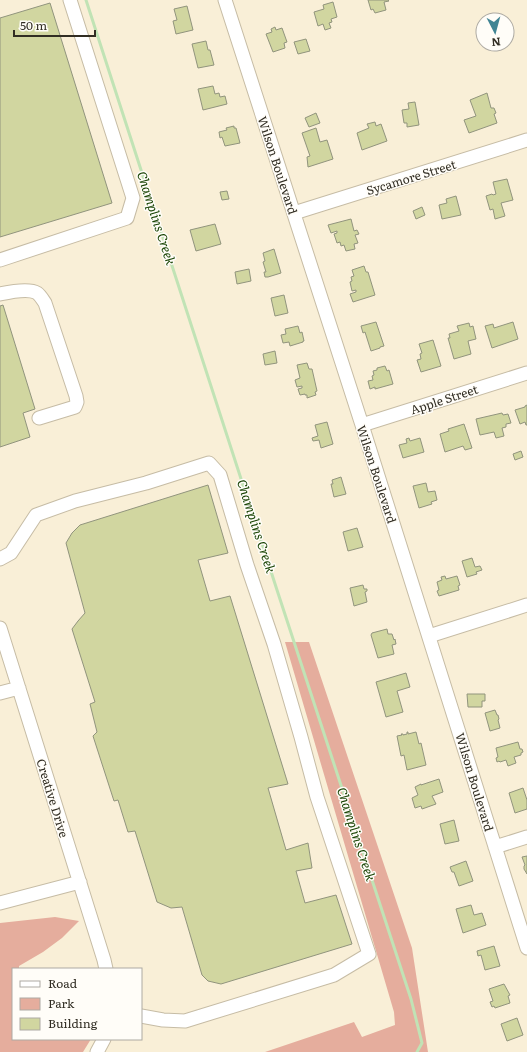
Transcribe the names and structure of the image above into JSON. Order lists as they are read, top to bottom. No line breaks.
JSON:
{"streets":{"street":["Wilson Boulevard","Sycamore Street","Apple Street","Creative Drive"]},"crossings":[["Wilson Boulevard","Sycamore Street"],["Wilson Boulevard","Apple Street"]],"water":["Champlins Creek"],"legend":["Road","Park","Building"],"scale_bar":"50 m","north":"bottom"}
